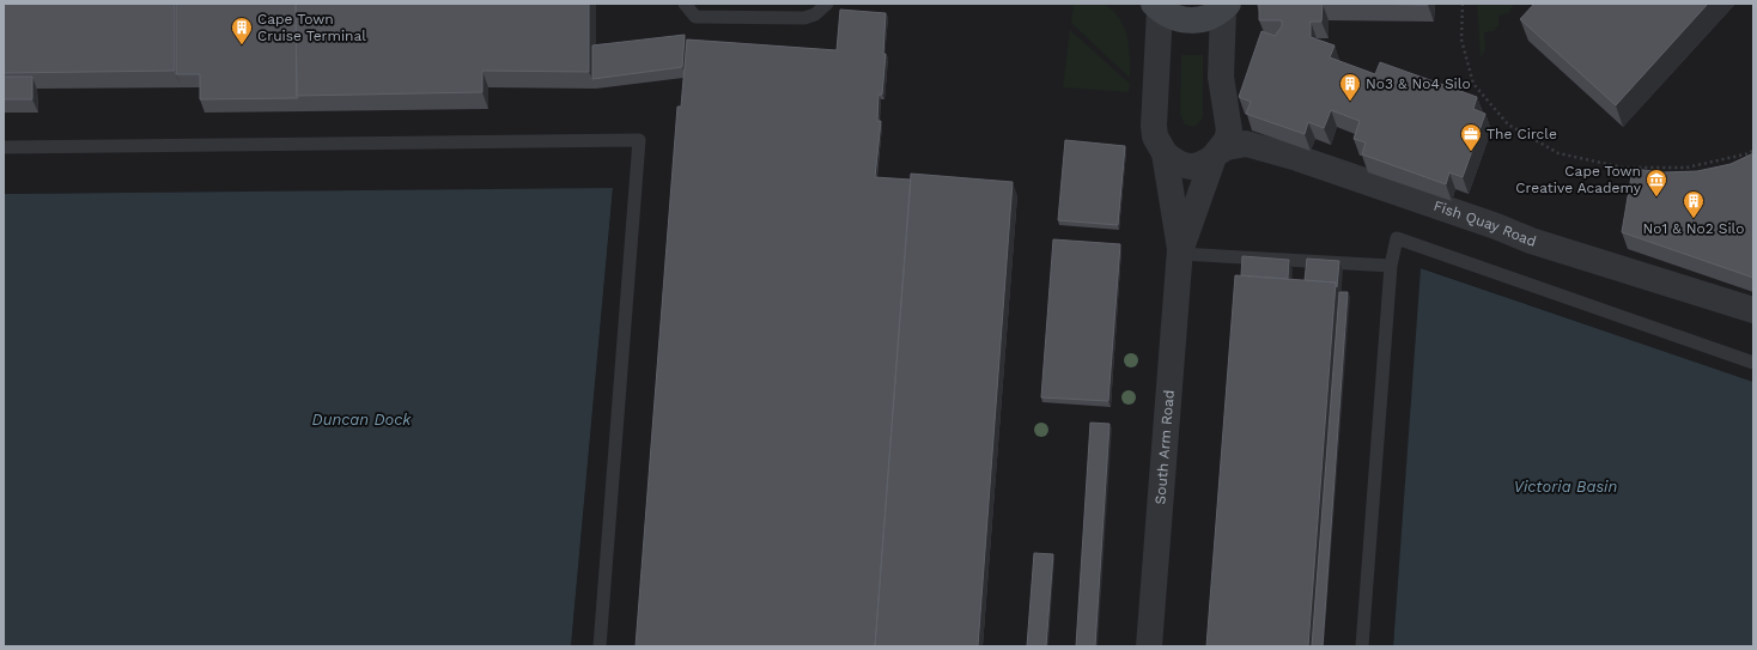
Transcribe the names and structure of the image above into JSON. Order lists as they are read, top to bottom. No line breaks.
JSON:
{"streets":{"street":["Fish Quay Road","South Arm Road"]},"crossings":[["Fish Quay Road","South Arm Road"]],"water":["Duncan Dock","Victoria Basin"],"places":{"building":["Cape Town Cruise Terminal","No3 & No4 Silo","No1 & No2 Silo"],"office":["The Circle"],"museum":["Cape Town Creative Academy"]}}
